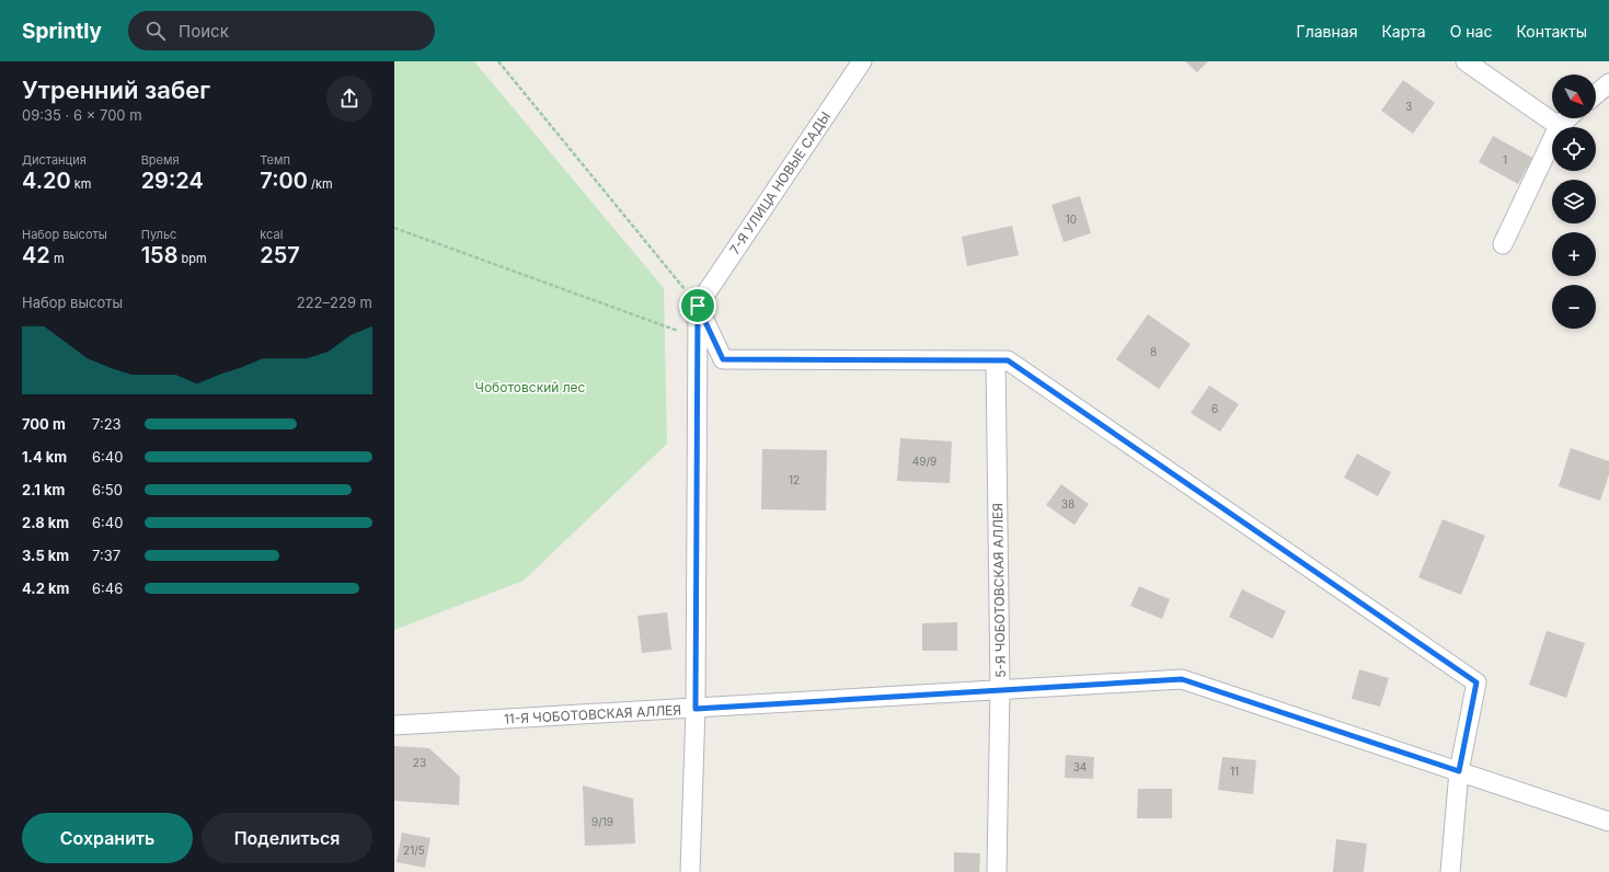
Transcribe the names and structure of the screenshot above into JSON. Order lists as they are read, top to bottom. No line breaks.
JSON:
{"streets":{"street":["7-Я УЛИЦА НОВЫЕ САДЫ","5-Я ЧОБОТОВСКАЯ АЛЛЕЯ","11-Я ЧОБОТОВСКАЯ АЛЛЕЯ"]},"crossings":[["5-Я ЧОБОТОВСКАЯ АЛЛЕЯ","11-Я ЧОБОТОВСКАЯ АЛЛЕЯ"]],"parks":["Чоботовский лес"],"house_numbers":["3","1","10","8","6","49/9","12","38","23","34","11","9/19","21/5"],"north":"bottom right","page":{"header":"Sprintly","search":"Поиск","nav":["Главная","Карта","О нас","Контакты"],"heading":["Утренний забег","09:35 · 6 × 700 m"],"map_buttons":["+","−"],"stats":[["Дистанция","4.20 km"],["Время","29:24"],["Темп","7:00 /km"],["Набор высоты","42 m"],["Пульс","158 bpm"],["kcal","257"]],"chart":["Набор высоты","222–229 m"],"list":[{"name":"700 m","note":"7:23"},{"name":"1.4 km","note":"6:40"},{"name":"2.1 km","note":"6:50"},{"name":"2.8 km","note":"6:40"},{"name":"3.5 km","note":"7:37"},{"name":"4.2 km","note":"6:46"}],"buttons":["Сохранить","Поделиться"]}}
